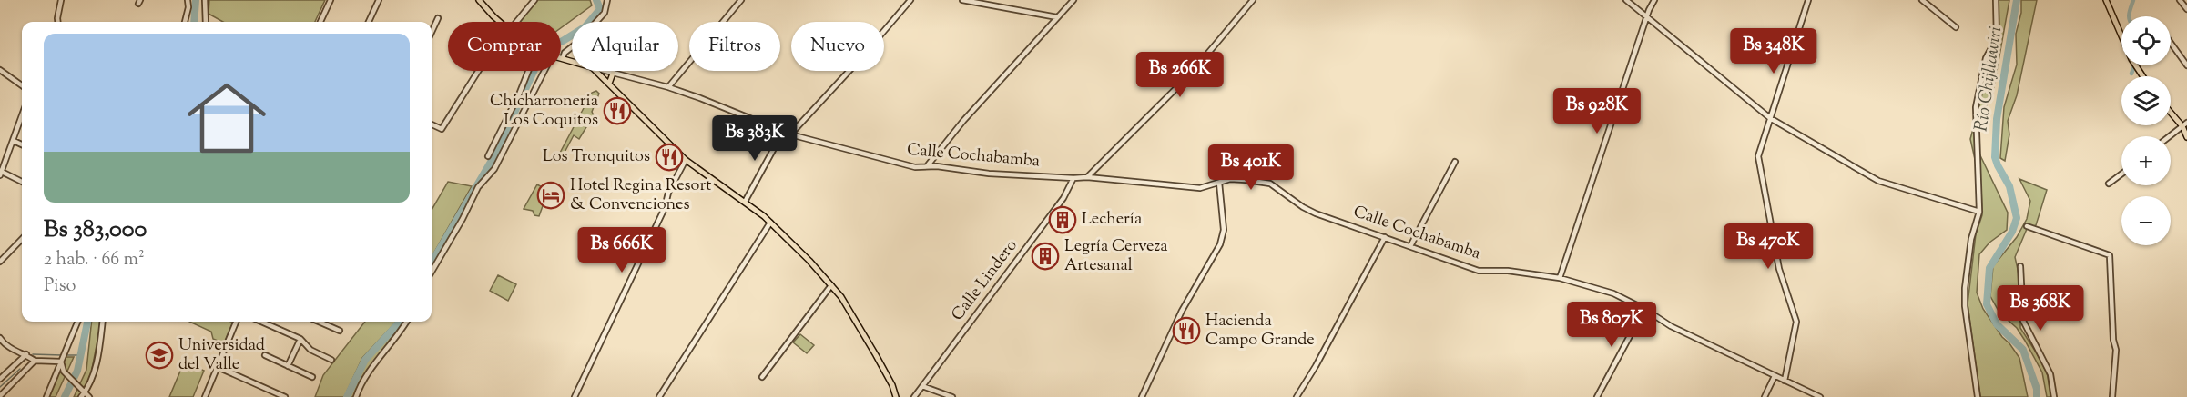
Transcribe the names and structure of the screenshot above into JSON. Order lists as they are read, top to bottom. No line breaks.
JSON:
{"streets":{"main road":["Calle Cochabamba"],"street":["Calle Lindero"]},"crossings":[["Calle Cochabamba","Calle Lindero"]],"water":["Río Chijllawiri"],"places":{"restaurant":["Chicharroneria Los Coquitos","Los Tronquitos","Hacienda Campo Grande"],"hotel":["Hotel Regina Resort & Convenciones"],"building":["Lechería","Legría Cerveza Artesanal"],"school or university":["Universidad del Valle"]},"page":{"map_buttons":["+","−"],"chip":["Comprar","Alquilar","Filtros","Nuevo"],"list":[{"name":"Bs 383,000","note":"2 hab. · 66 m² · Piso"}],"price":["Bs 348K","Bs 266K","Bs 928K","Bs 383K","Bs 401K","Bs 470K","Bs 666K","Bs 368K","Bs 807K"]}}
